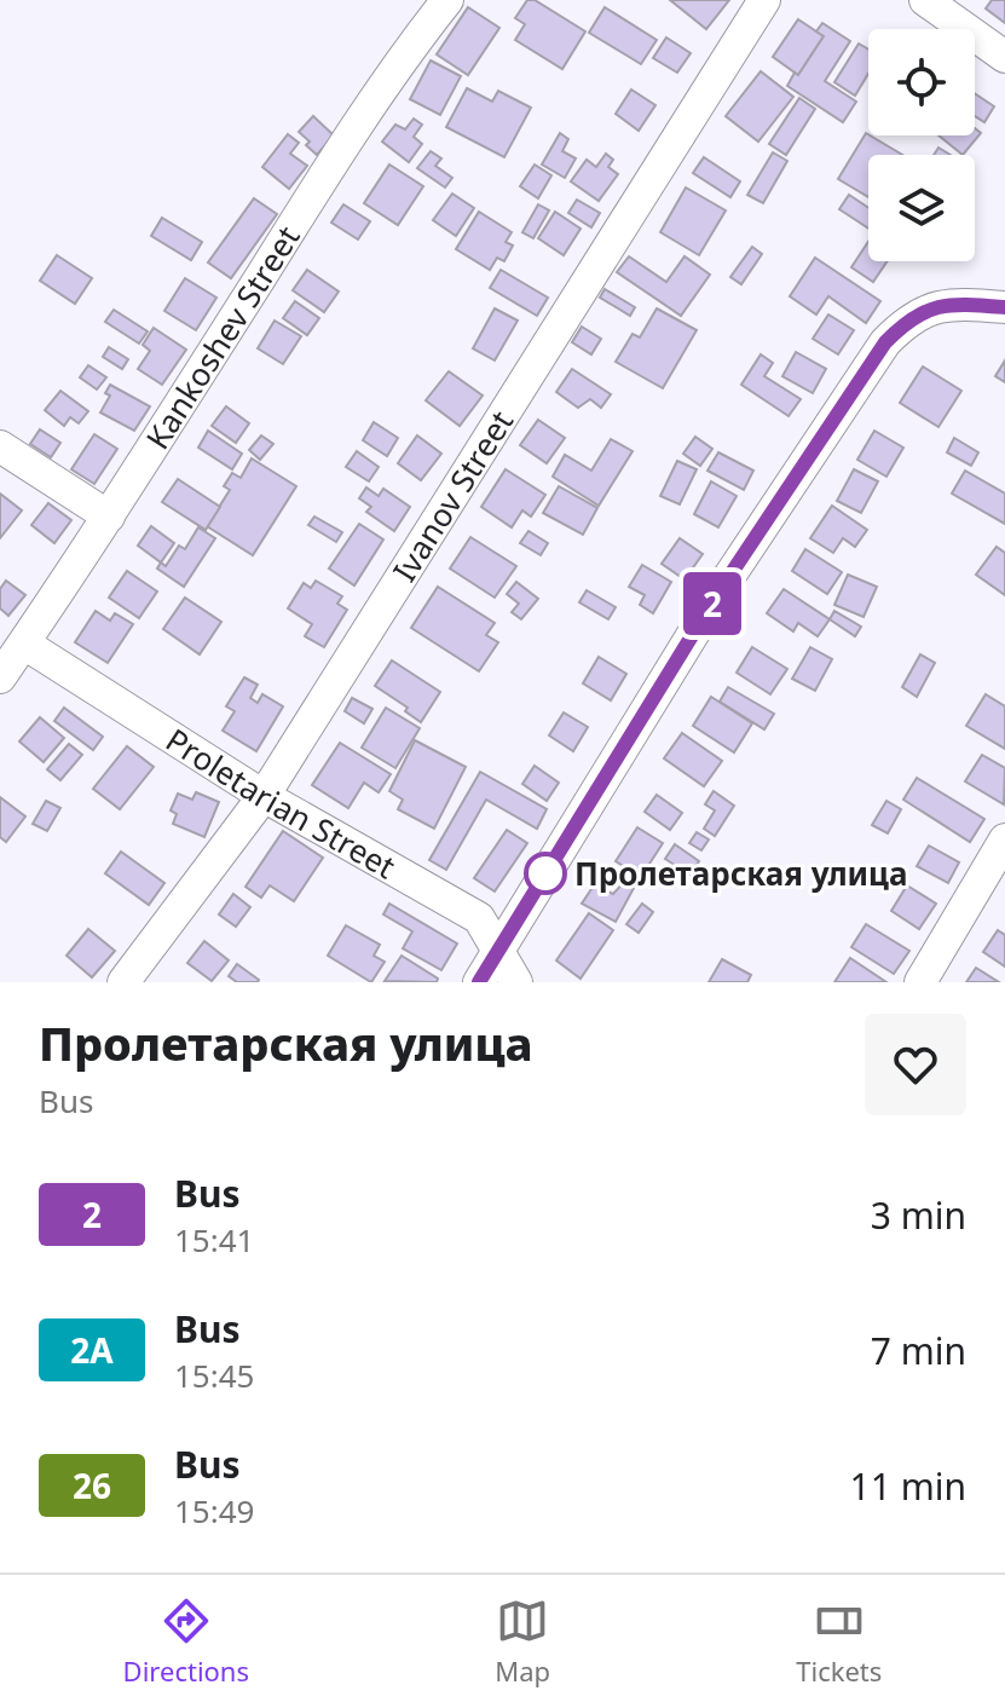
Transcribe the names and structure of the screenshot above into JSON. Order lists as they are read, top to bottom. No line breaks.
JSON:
{"streets":{"street":["Kankoshev Street","Ivanov Street","Proletarian Street"]},"crossings":[["Kankoshev Street","Proletarian Street"],["Ivanov Street","Proletarian Street"]],"places":["Пролетарская улица"],"lines":["bus line 2"],"page":{"on_map":"2","heading":["Пролетарская улица","Bus"],"list":[{"mark":"2","name":"Bus","note":"15:41","value":"3 min"},{"mark":"2А","name":"Bus","note":"15:45","value":"7 min"},{"mark":"26","name":"Bus","note":"15:49","value":"11 min"}],"tabs":["Directions","Map","Tickets"]}}
